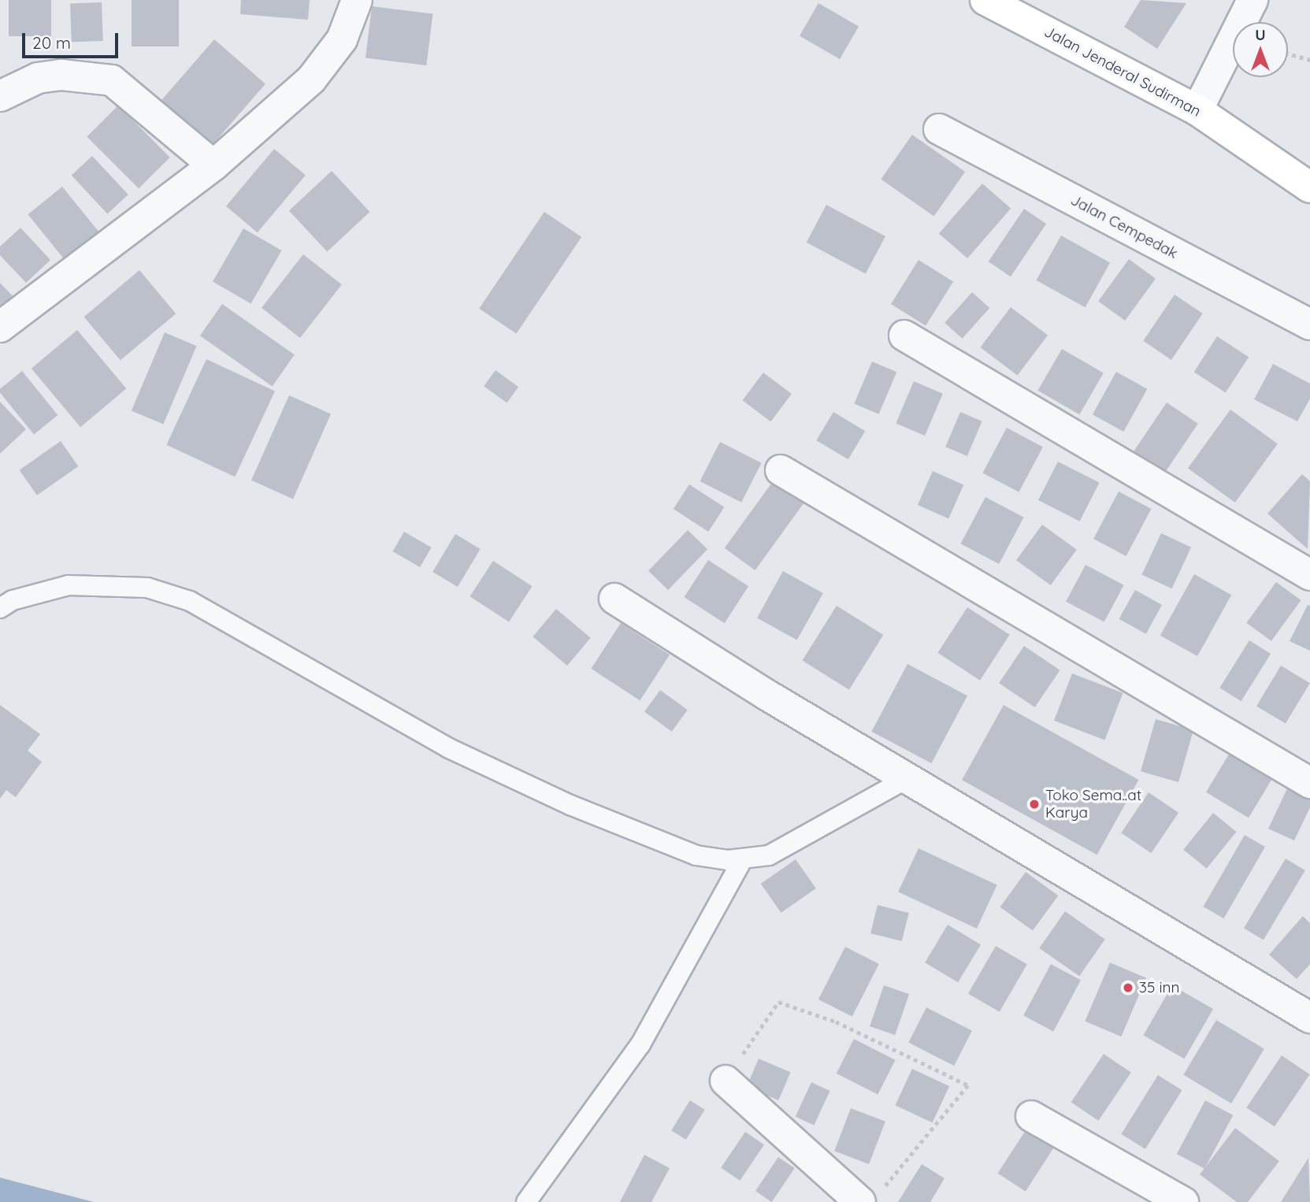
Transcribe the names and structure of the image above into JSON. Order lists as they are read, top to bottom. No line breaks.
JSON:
{"streets":{"main road":["Jalan Jenderal Sudirman"],"street":["Jalan Cempedak"]},"places":["Toko Sema..at Karya","35 inn"],"scale_bar":"20 m","north":"top"}
